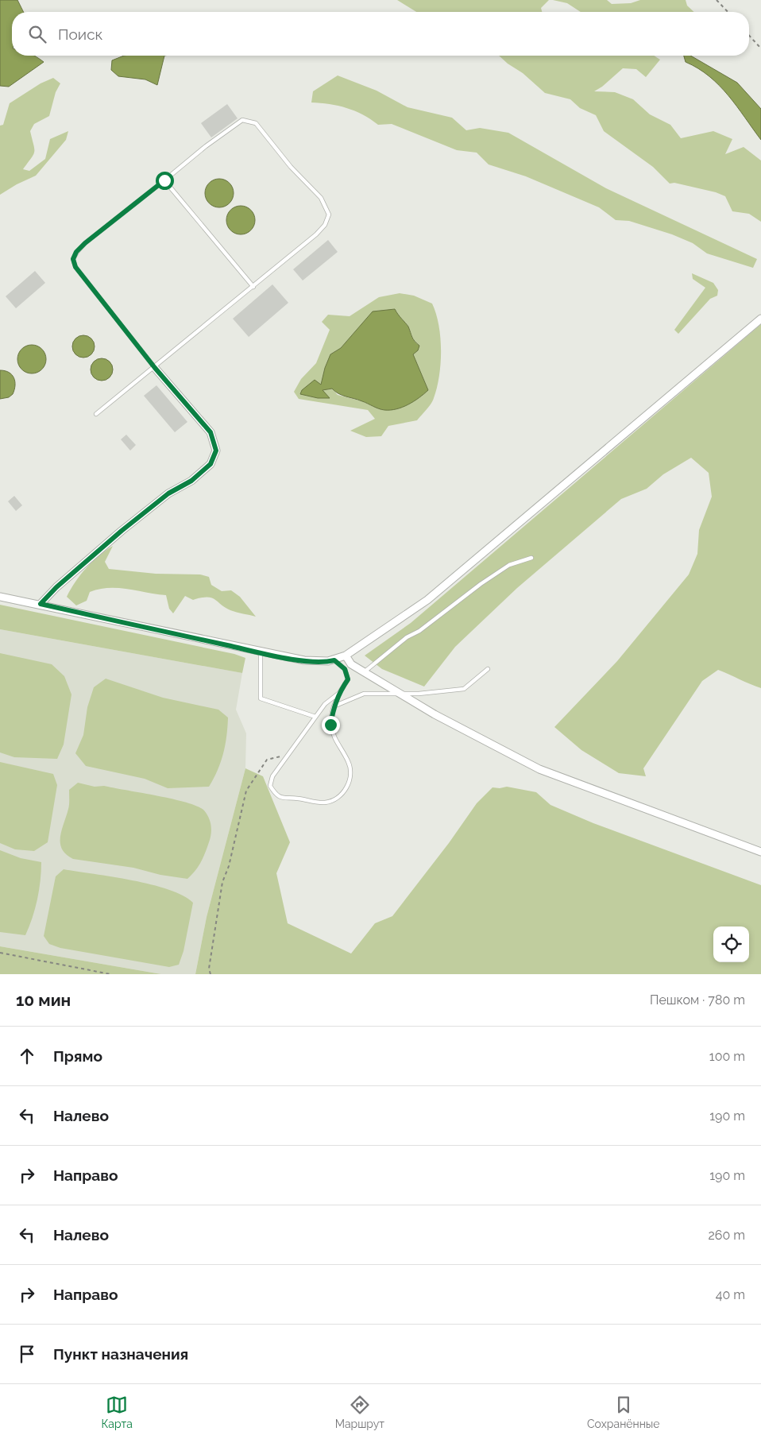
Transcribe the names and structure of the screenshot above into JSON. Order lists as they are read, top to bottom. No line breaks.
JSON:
{"page":{"search":"Поиск","heading":["10 мин","Пешком · 780 m"],"list":[["Прямо","100 m"],["Налево","190 m"],["Направо","190 m"],["Налево","260 m"],["Направо","40 m"],"Пункт назначения"],"nav":["Карта","Маршрут","Сохранённые"]}}
